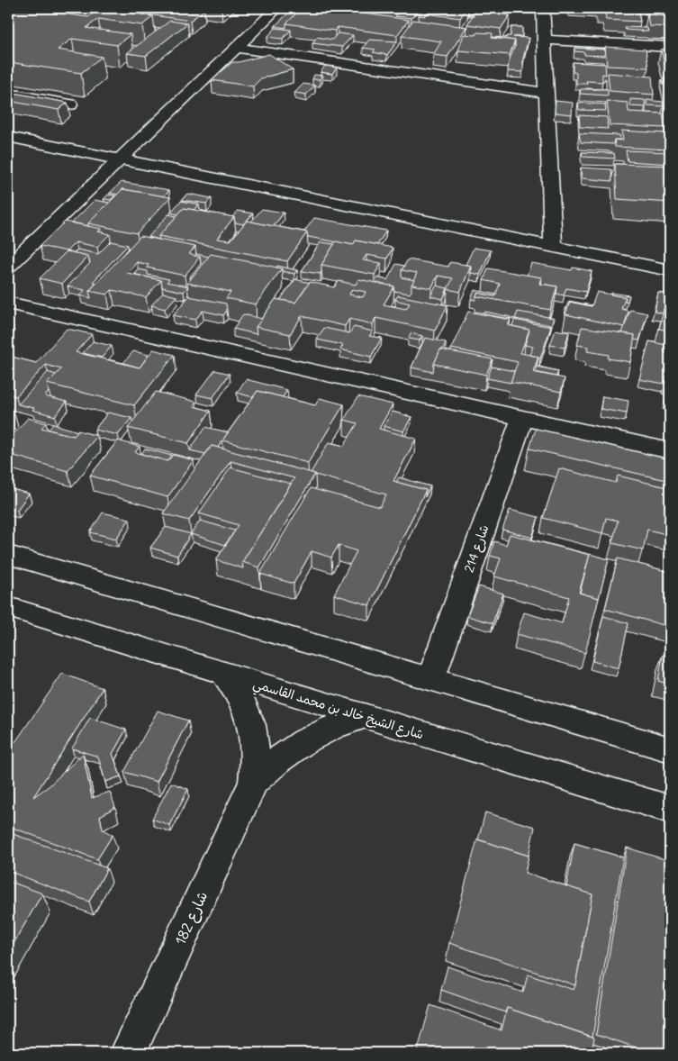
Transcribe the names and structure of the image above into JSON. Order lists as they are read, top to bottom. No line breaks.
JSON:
{"streets":{"street":["214 شارع","شارع الشيخ خالد بن محمد القاسمي","شارع 182"]},"crossings":[["شارع الشيخ خالد بن محمد القاسمي","شارع 182"]]}
